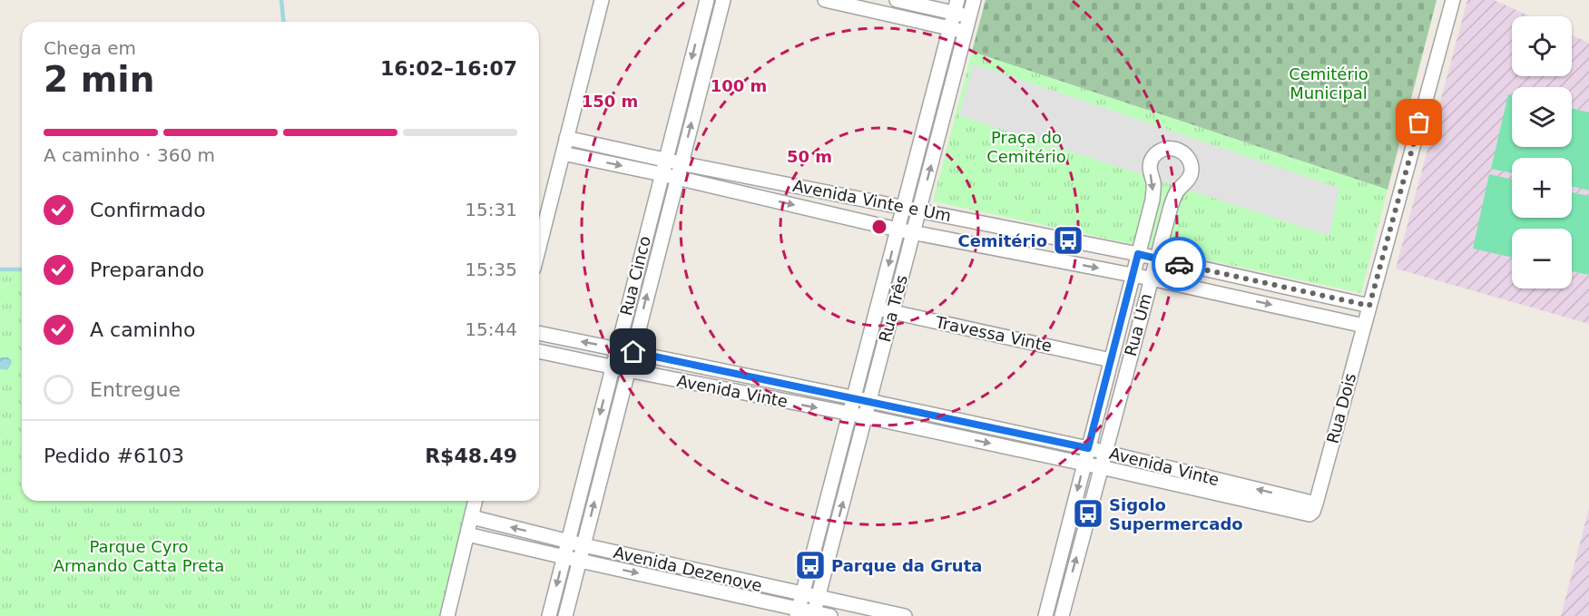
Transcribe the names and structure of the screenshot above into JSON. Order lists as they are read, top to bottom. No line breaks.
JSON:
{"streets":{"street":["Avenida Vinte e Um","Rua Cinco","Rua Três","Rua Um","Travessa Vinte","Avenida Vinte","Rua Dois","Avenida Dezenove"]},"crossings":[["Avenida Vinte e Um","Rua Cinco"],["Avenida Vinte e Um","Rua Três"],["Avenida Vinte e Um","Rua Um"],["Avenida Vinte e Um","Rua Dois"],["Rua Cinco","Avenida Vinte"],["Rua Cinco","Avenida Dezenove"],["Rua Três","Travessa Vinte"],["Rua Três","Avenida Vinte"],["Rua Três","Avenida Dezenove"],["Rua Um","Travessa Vinte"],["Rua Um","Avenida Vinte"],["Avenida Vinte","Rua Dois"]],"parks":["Cemitério Municipal","Praça do Cemitério","Parque Cyro Armando Catta Preta"],"places":{"bus stop":["Cemitério","Sigolo Supermercado","Parque da Gruta"]},"page":{"map_buttons":["+","−"],"heading":["2 min","Chega em","16:02–16:07"],"panel":["Pedido #6103","R$48.49"],"bar":"A caminho · 360 m","list":[["Confirmado","15:31"],["Preparando","15:35"],["A caminho","15:44"],"Entregue"]},"rings":["100 m","150 m","50 m"]}
